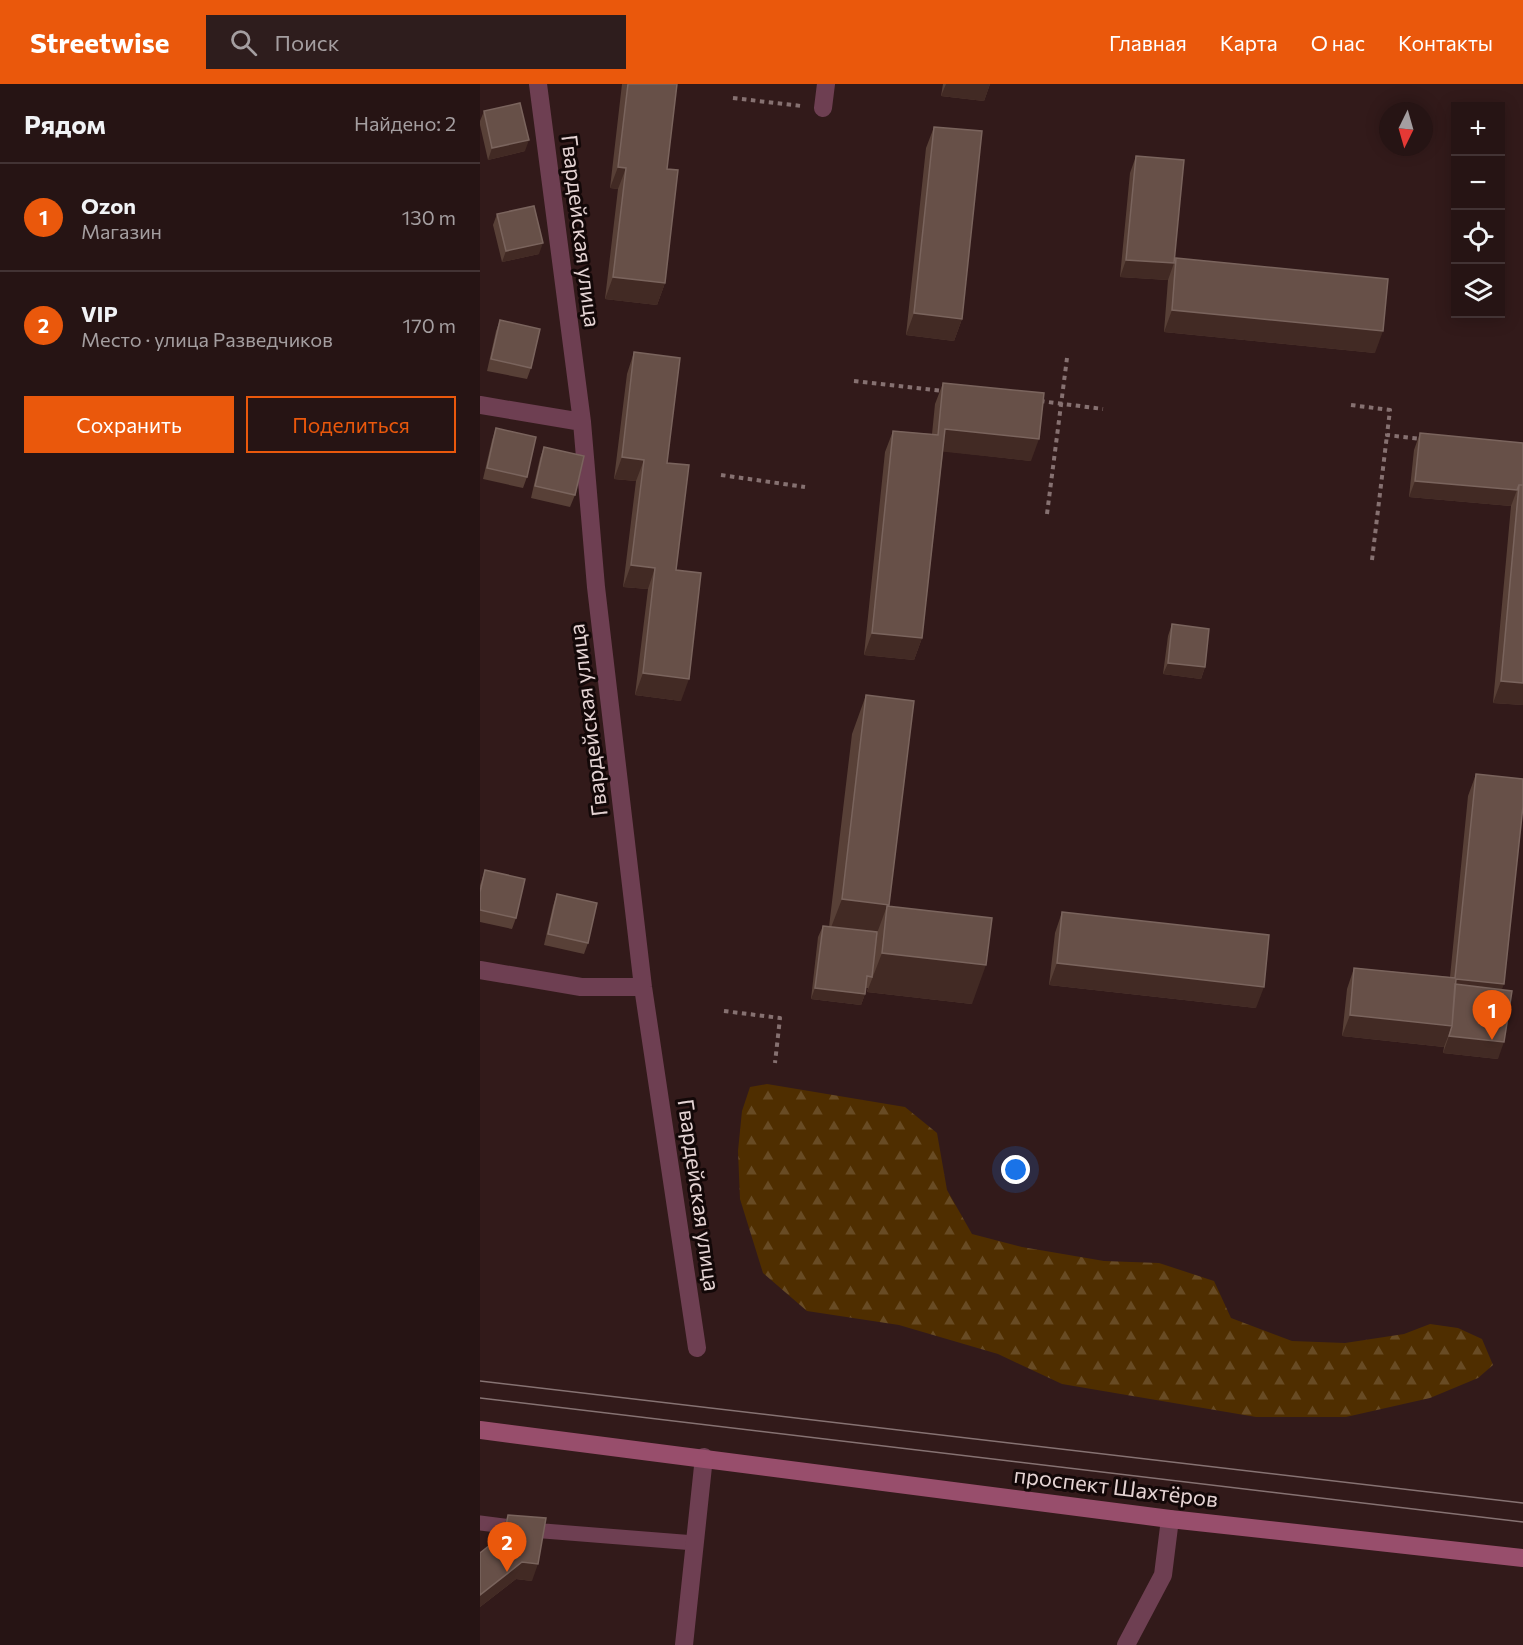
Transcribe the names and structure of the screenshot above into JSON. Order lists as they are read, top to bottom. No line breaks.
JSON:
{"streets":{"main road":["проспект Шахтёров"],"street":["Гвардейская улица"]},"north":"bottom","page":{"header":"Streetwise","search":"Поиск","nav":["Главная","Карта","О нас","Контакты"],"heading":["Рядом","Найдено: 2"],"map_buttons":["+","−"],"list":[{"mark":"1","name":"Ozon","note":"Магазин","value":"130 m"},{"mark":"2","name":"VIP","note":"Место · улица Разведчиков","value":"170 m"}],"buttons":["Сохранить","Поделиться"],"pins":["1","2"]}}
